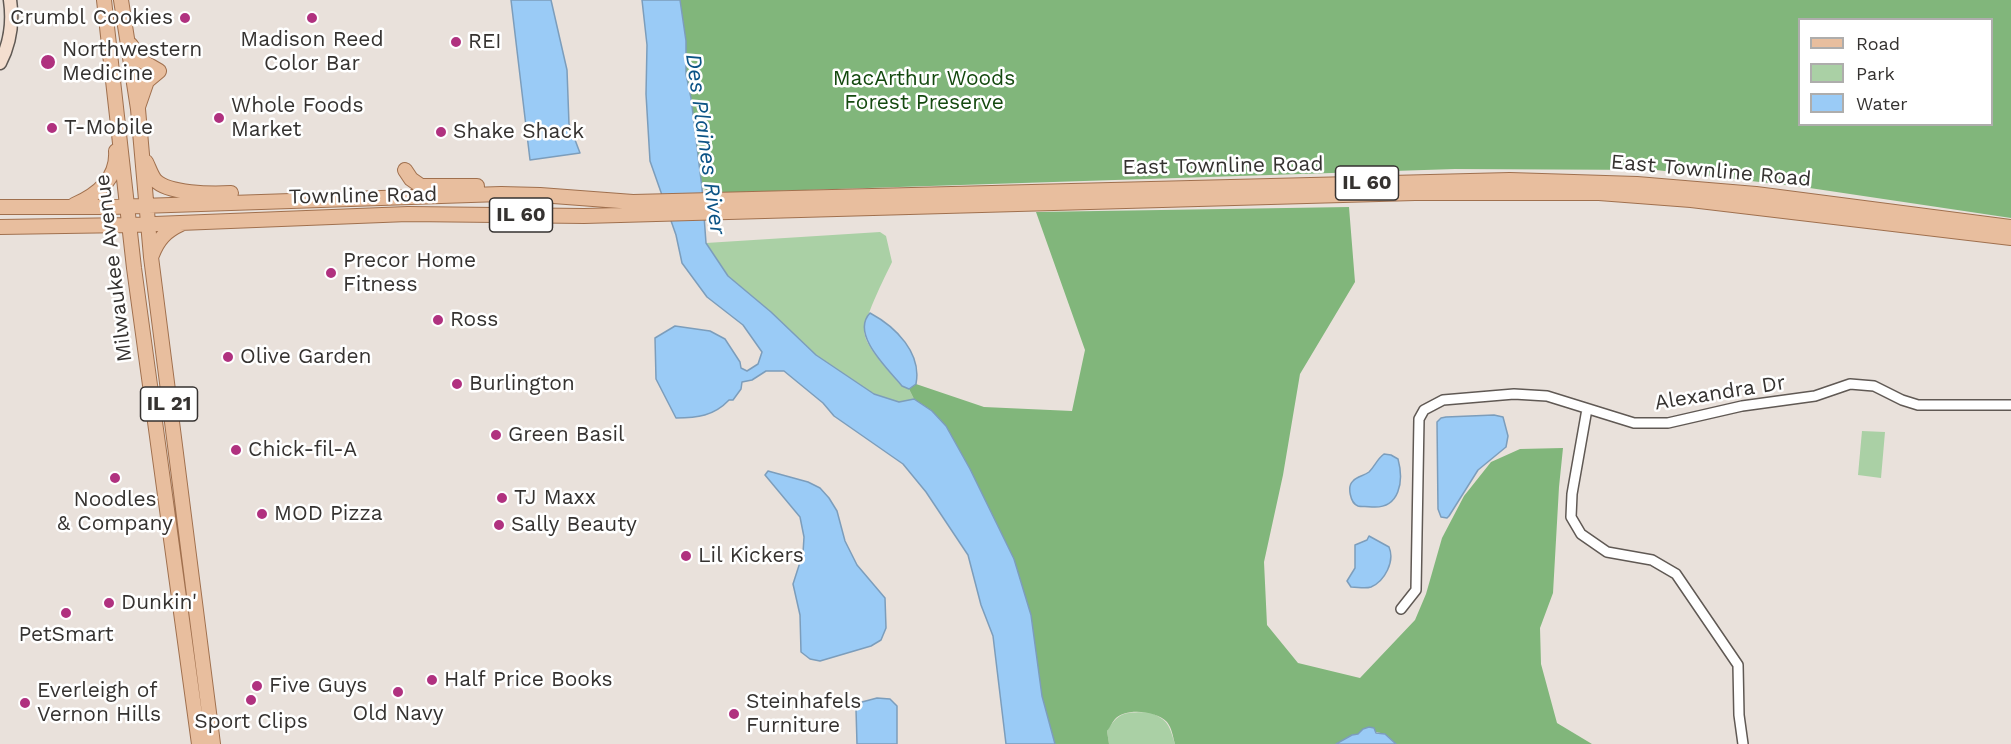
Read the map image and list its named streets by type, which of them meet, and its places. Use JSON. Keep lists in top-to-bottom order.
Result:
{
  "streets": {
    "main road": [
      "East Townline Road",
      "IL 60",
      "Townline Road",
      "Milwaukee Avenue",
      "IL 21"
    ],
    "street": ["Alexandra Dr"]
  },
  "crossings": [
    ["East Townline Road", "Townline Road"],
    ["Townline Road", "Milwaukee Avenue"]
  ],
  "water": ["Des Plaines River"],
  "parks": ["MacArthur Woods Forest Preserve"],
  "places": [
    "Crumbl Cookies",
    "Madison Reed Color Bar",
    "REI",
    "Northwestern Medicine",
    "Whole Foods Market",
    "T-Mobile",
    "Shake Shack",
    "Precor Home Fitness",
    "Ross",
    "Olive Garden",
    "Burlington",
    "Green Basil",
    "Chick-fil-A",
    "Noodles & Company",
    "TJ Maxx",
    "MOD Pizza",
    "Sally Beauty",
    "Lil Kickers",
    "Dunkin'",
    "PetSmart",
    "Half Price Books",
    "Five Guys",
    "Old Navy",
    "Sport Clips",
    "Everleigh of Vernon Hills",
    "Steinhafels Furniture"
  ],
  "legend": ["Road", "Park", "Water"]
}
